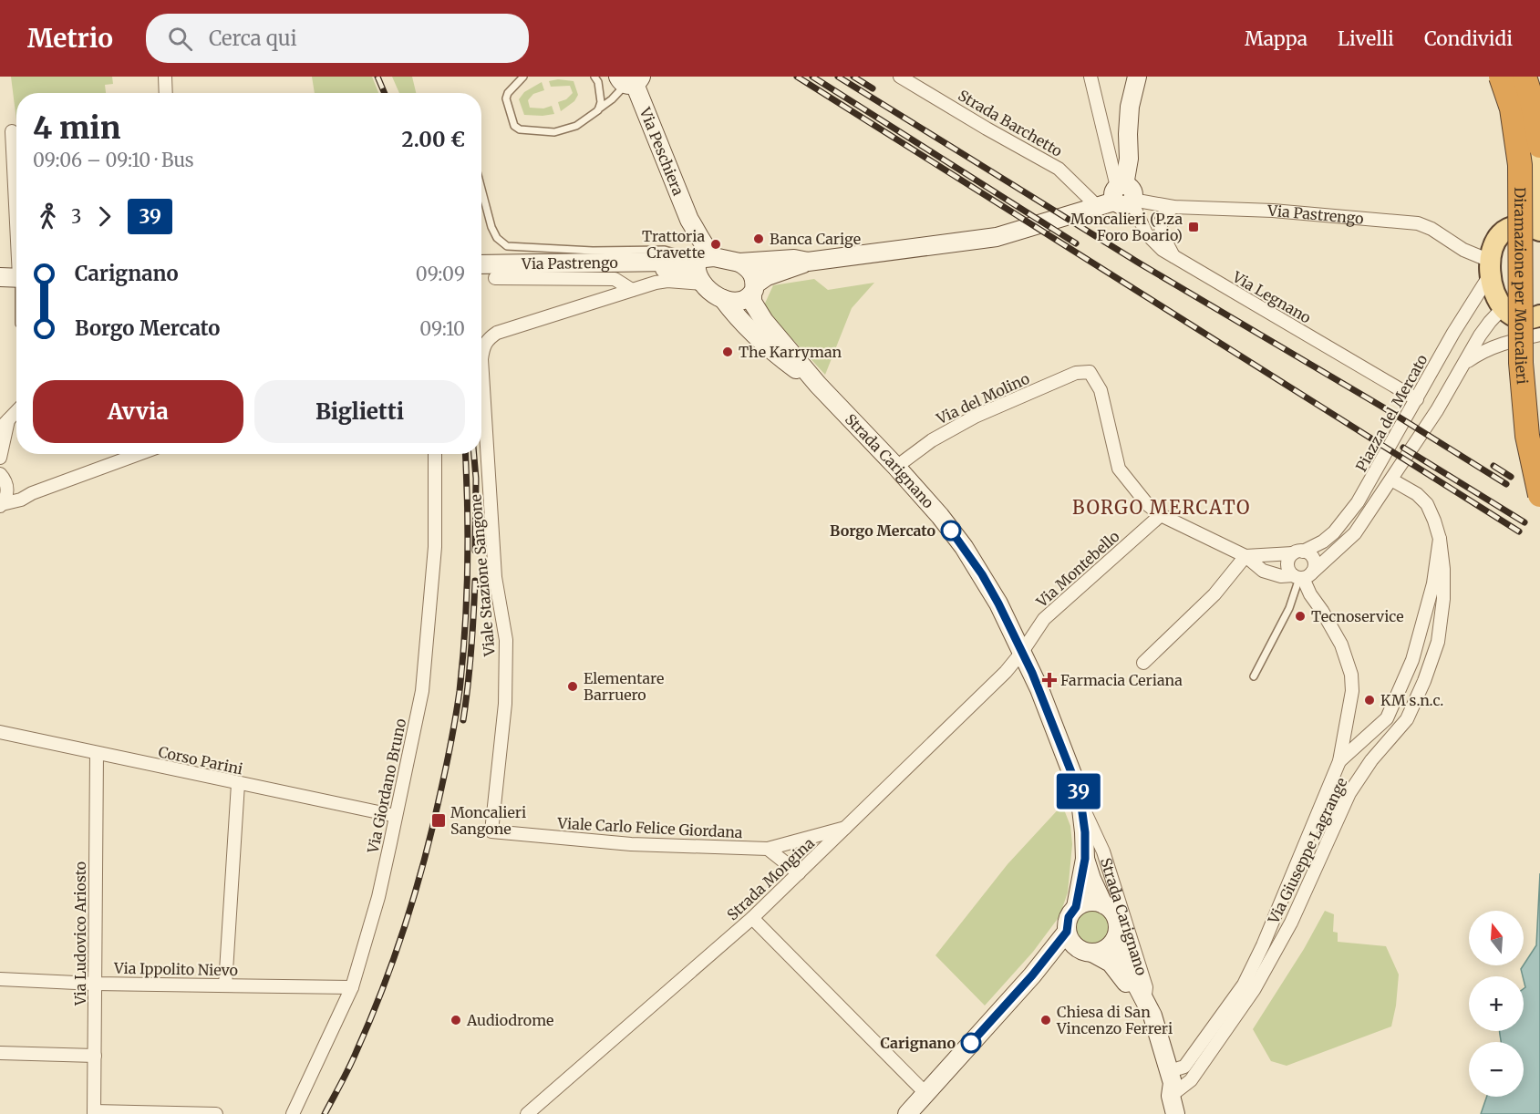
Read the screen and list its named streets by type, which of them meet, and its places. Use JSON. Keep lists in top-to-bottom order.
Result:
{
  "streets": {
    "highway": ["Diramazione per Moncalieri"],
    "main road": ["Via Peschiera", "Via Pastrengo", "Strada Carignano"],
    "street": [
      "Strada Barchetto",
      "Via Legnano",
      "Via del Molino",
      "Piazza del Mercato",
      "Via Montebello",
      "Viale Stazione Sangone",
      "Corso Parini",
      "Via Giordano Bruno",
      "Viale Carlo Felice Giordana",
      "Via Giuseppe Lagrange",
      "Strada Mongina",
      "Via Ludovico Ariosto",
      "Via Ippolito Nievo"
    ]
  },
  "crossings": [
    ["Strada Barchetto", "Via Pastrengo"],
    ["Via Peschiera", "Via Pastrengo"],
    ["Via Peschiera", "Viale Stazione Sangone"],
    ["Via Pastrengo", "Via Legnano"],
    ["Via Pastrengo", "Piazza del Mercato"],
    ["Via Pastrengo", "Strada Carignano"],
    ["Via Pastrengo", "Viale Stazione Sangone"],
    ["Via Legnano", "Piazza del Mercato"],
    ["Via del Molino", "Piazza del Mercato"],
    ["Via del Molino", "Strada Carignano"],
    ["Piazza del Mercato", "Via Montebello"],
    ["Piazza del Mercato", "Via Giuseppe Lagrange"],
    ["Strada Carignano", "Via Montebello"],
    ["Strada Carignano", "Via Giuseppe Lagrange"],
    ["Strada Carignano", "Strada Mongina"],
    ["Via Montebello", "Strada Mongina"],
    ["Viale Stazione Sangone", "Viale Carlo Felice Giordana"],
    ["Corso Parini", "Via Giordano Bruno"],
    ["Corso Parini", "Via Ludovico Ariosto"],
    ["Via Giordano Bruno", "Via Ippolito Nievo"],
    ["Viale Carlo Felice Giordana", "Strada Mongina"],
    ["Via Ludovico Ariosto", "Via Ippolito Nievo"]
  ],
  "districts": ["BORGO MERCATO"],
  "places": {
    "transit": ["Moncalieri (P.za Foro Boario)", "Moncalieri Sangone"],
    "other": [
      "Banca Carige",
      "Trattoria Cravette",
      "The Karryman",
      "Borgo Mercato",
      "Tecnoservice",
      "Elementare Barruero",
      "KM s.n.c.",
      "Audiodrome",
      "Chiesa di San Vincenzo Ferreri",
      "Carignano"
    ],
    "health": ["Farmacia Ceriana"]
  },
  "lines": ["bus line 39"],
  "north": "top",
  "page": {
    "header": "Metrio",
    "search": "Cerca qui",
    "nav": ["Mappa", "Livelli", "Condividi"],
    "on_map": "39",
    "heading": ["4 min", "09:06 – 09:10 · Bus", "2.00 €"],
    "legs": ["3", "39"],
    "list": [
      {
        "name": "Carignano",
        "value": "09:09"
      },
      {
        "name": "Borgo Mercato",
        "value": "09:10"
      }
    ],
    "buttons": ["Avvia", "Biglietti"],
    "map_buttons": ["+", "−"]
  }
}
